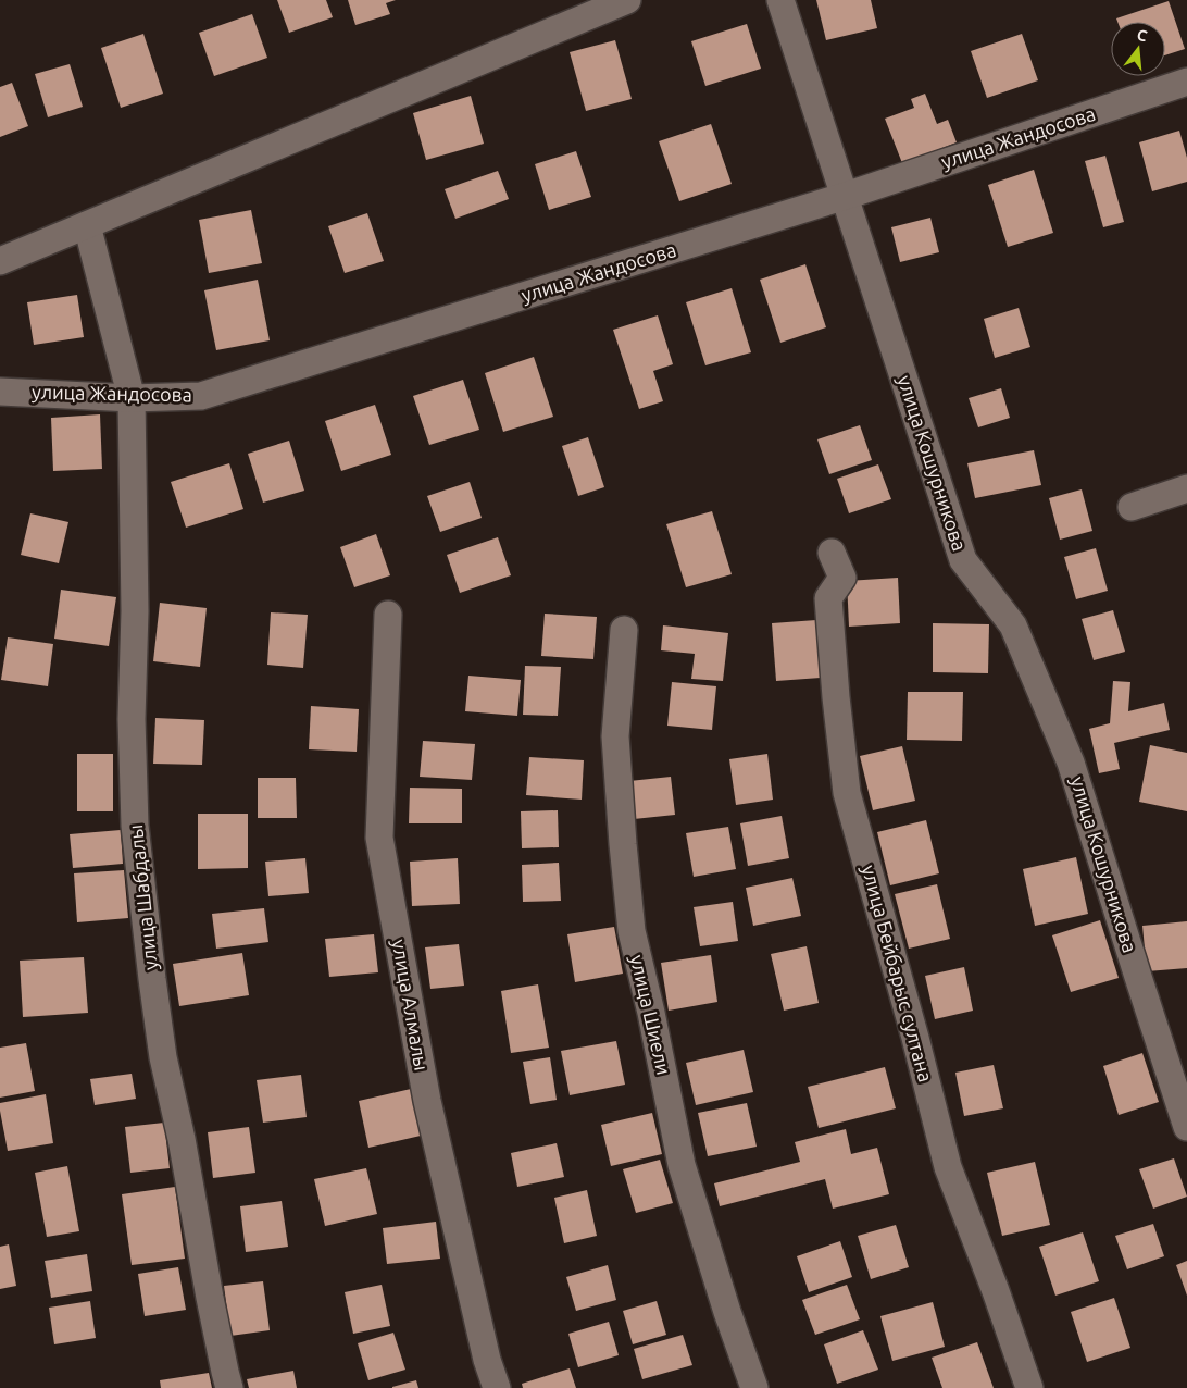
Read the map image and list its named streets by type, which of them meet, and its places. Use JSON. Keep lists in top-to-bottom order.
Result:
{
  "streets": {
    "street": [
      "улица Жандосова",
      "улица Кошурникова",
      "улица Шабдалы",
      "улица Бейбарыс султана",
      "улица Алмалы",
      "улица Шиели"
    ]
  },
  "crossings": [
    ["улица Жандосова", "улица Кошурникова"],
    ["улица Жандосова", "улица Шабдалы"]
  ],
  "north": "top"
}
